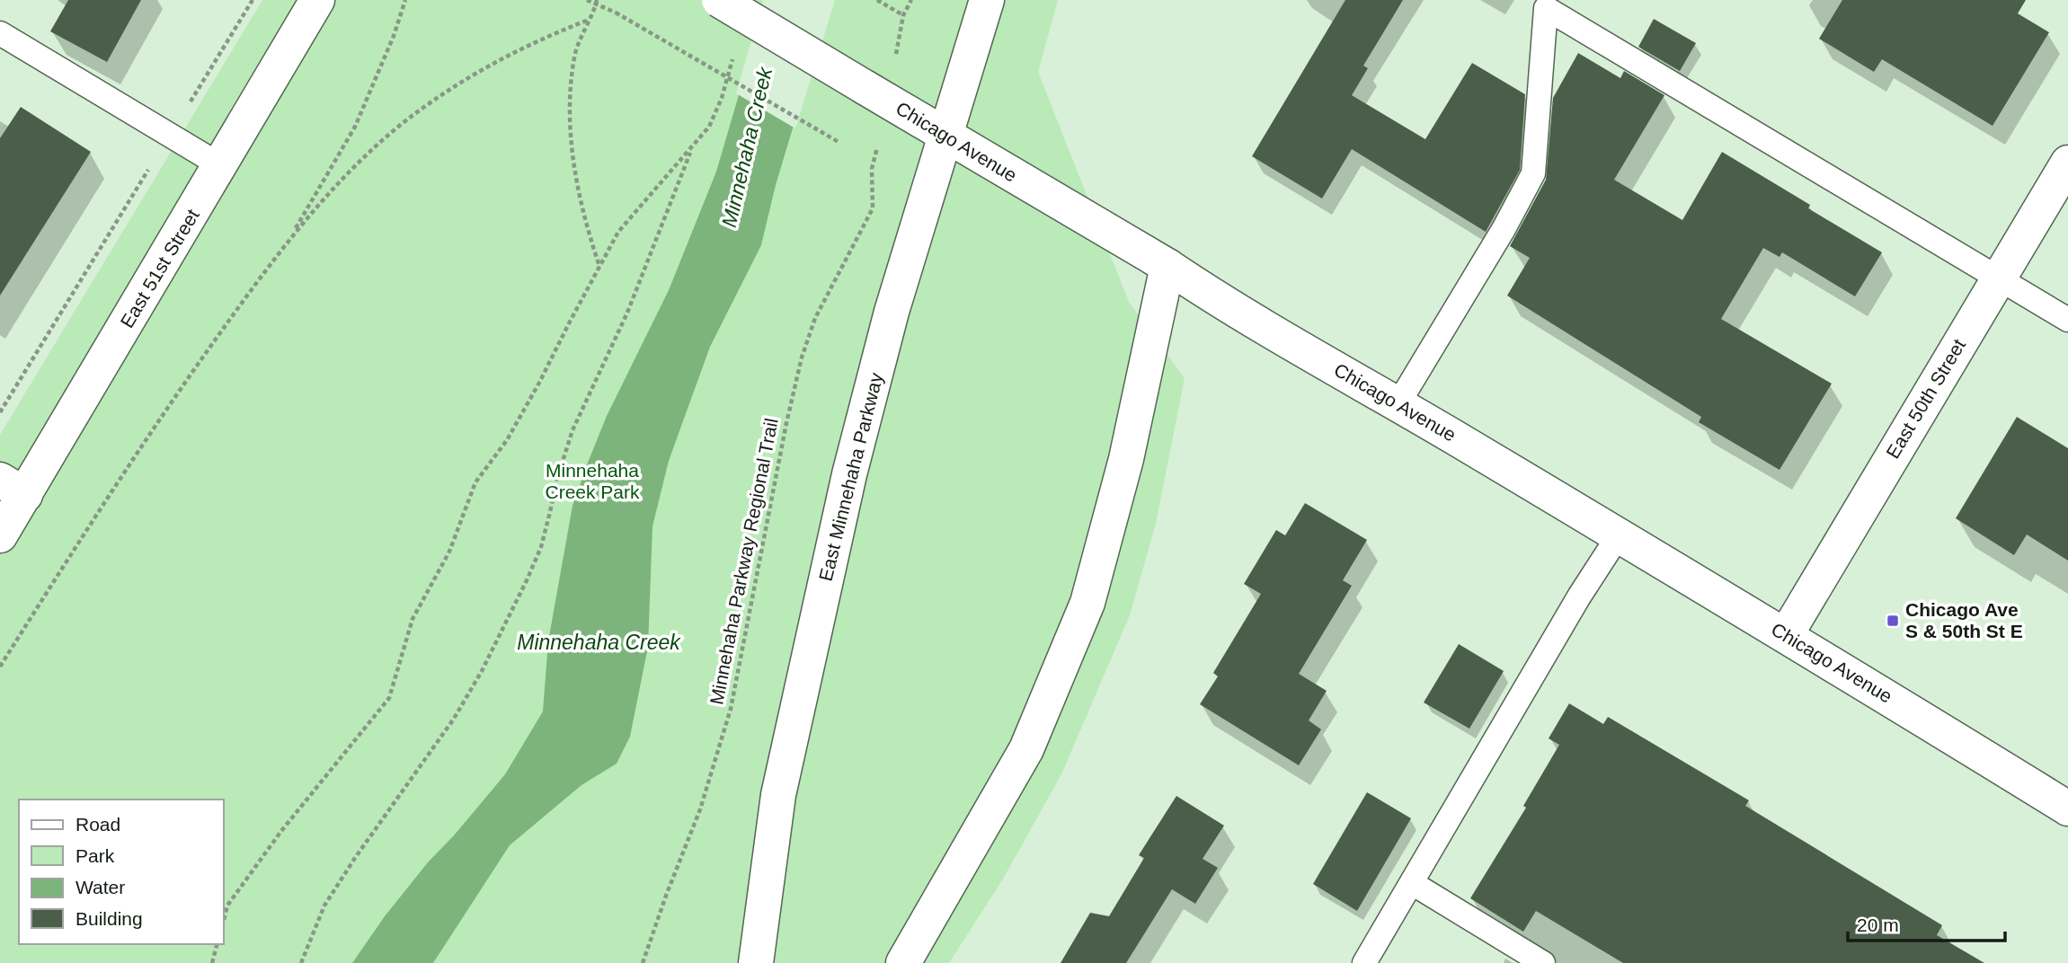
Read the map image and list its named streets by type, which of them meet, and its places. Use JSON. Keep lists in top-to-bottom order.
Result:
{
  "streets": {
    "street": [
      "Chicago Avenue",
      "East 51st Street",
      "East 50th Street",
      "East Minnehaha Parkway"
    ],
    "path": ["Minnehaha Parkway Regional Trail"]
  },
  "crossings": [
    ["Chicago Avenue", "East 50th Street"],
    ["Chicago Avenue", "East Minnehaha Parkway"]
  ],
  "water": ["Minnehaha Creek"],
  "parks": ["Minnehaha Creek Park"],
  "places": {
    "transit": ["Chicago Ave S & 50th St E"]
  },
  "legend": [
    "Road",
    "Park",
    "Water",
    "Building"
  ],
  "scale_bar": "20 m"
}
